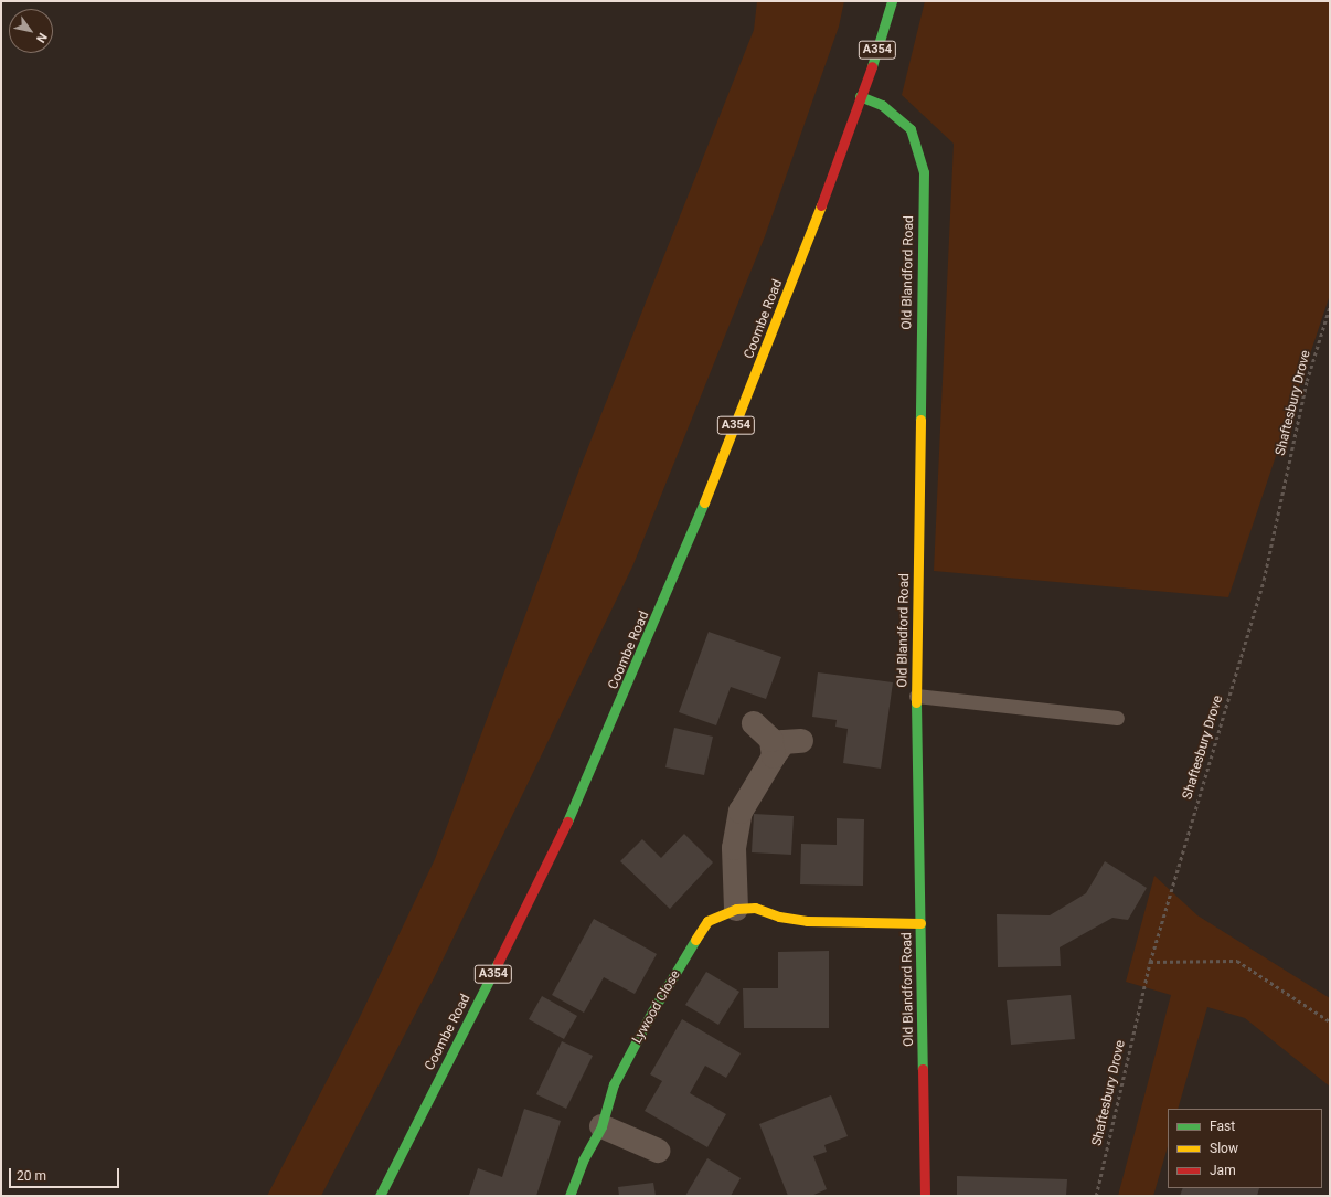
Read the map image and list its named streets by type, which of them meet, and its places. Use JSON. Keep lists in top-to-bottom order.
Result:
{
  "streets": {
    "main road": [
      "A354",
      "Old Blandford Road",
      "Coombe Road",
      "Lywood Close"
    ],
    "path": ["Shaftesbury Drove"]
  },
  "crossings": [
    ["A354", "Old Blandford Road"],
    ["A354", "Coombe Road"],
    ["Old Blandford Road", "Coombe Road"],
    ["Old Blandford Road", "Lywood Close"]
  ],
  "legend": ["Fast", "Slow", "Jam"],
  "scale_bar": "20 m",
  "north": "bottom right"
}
